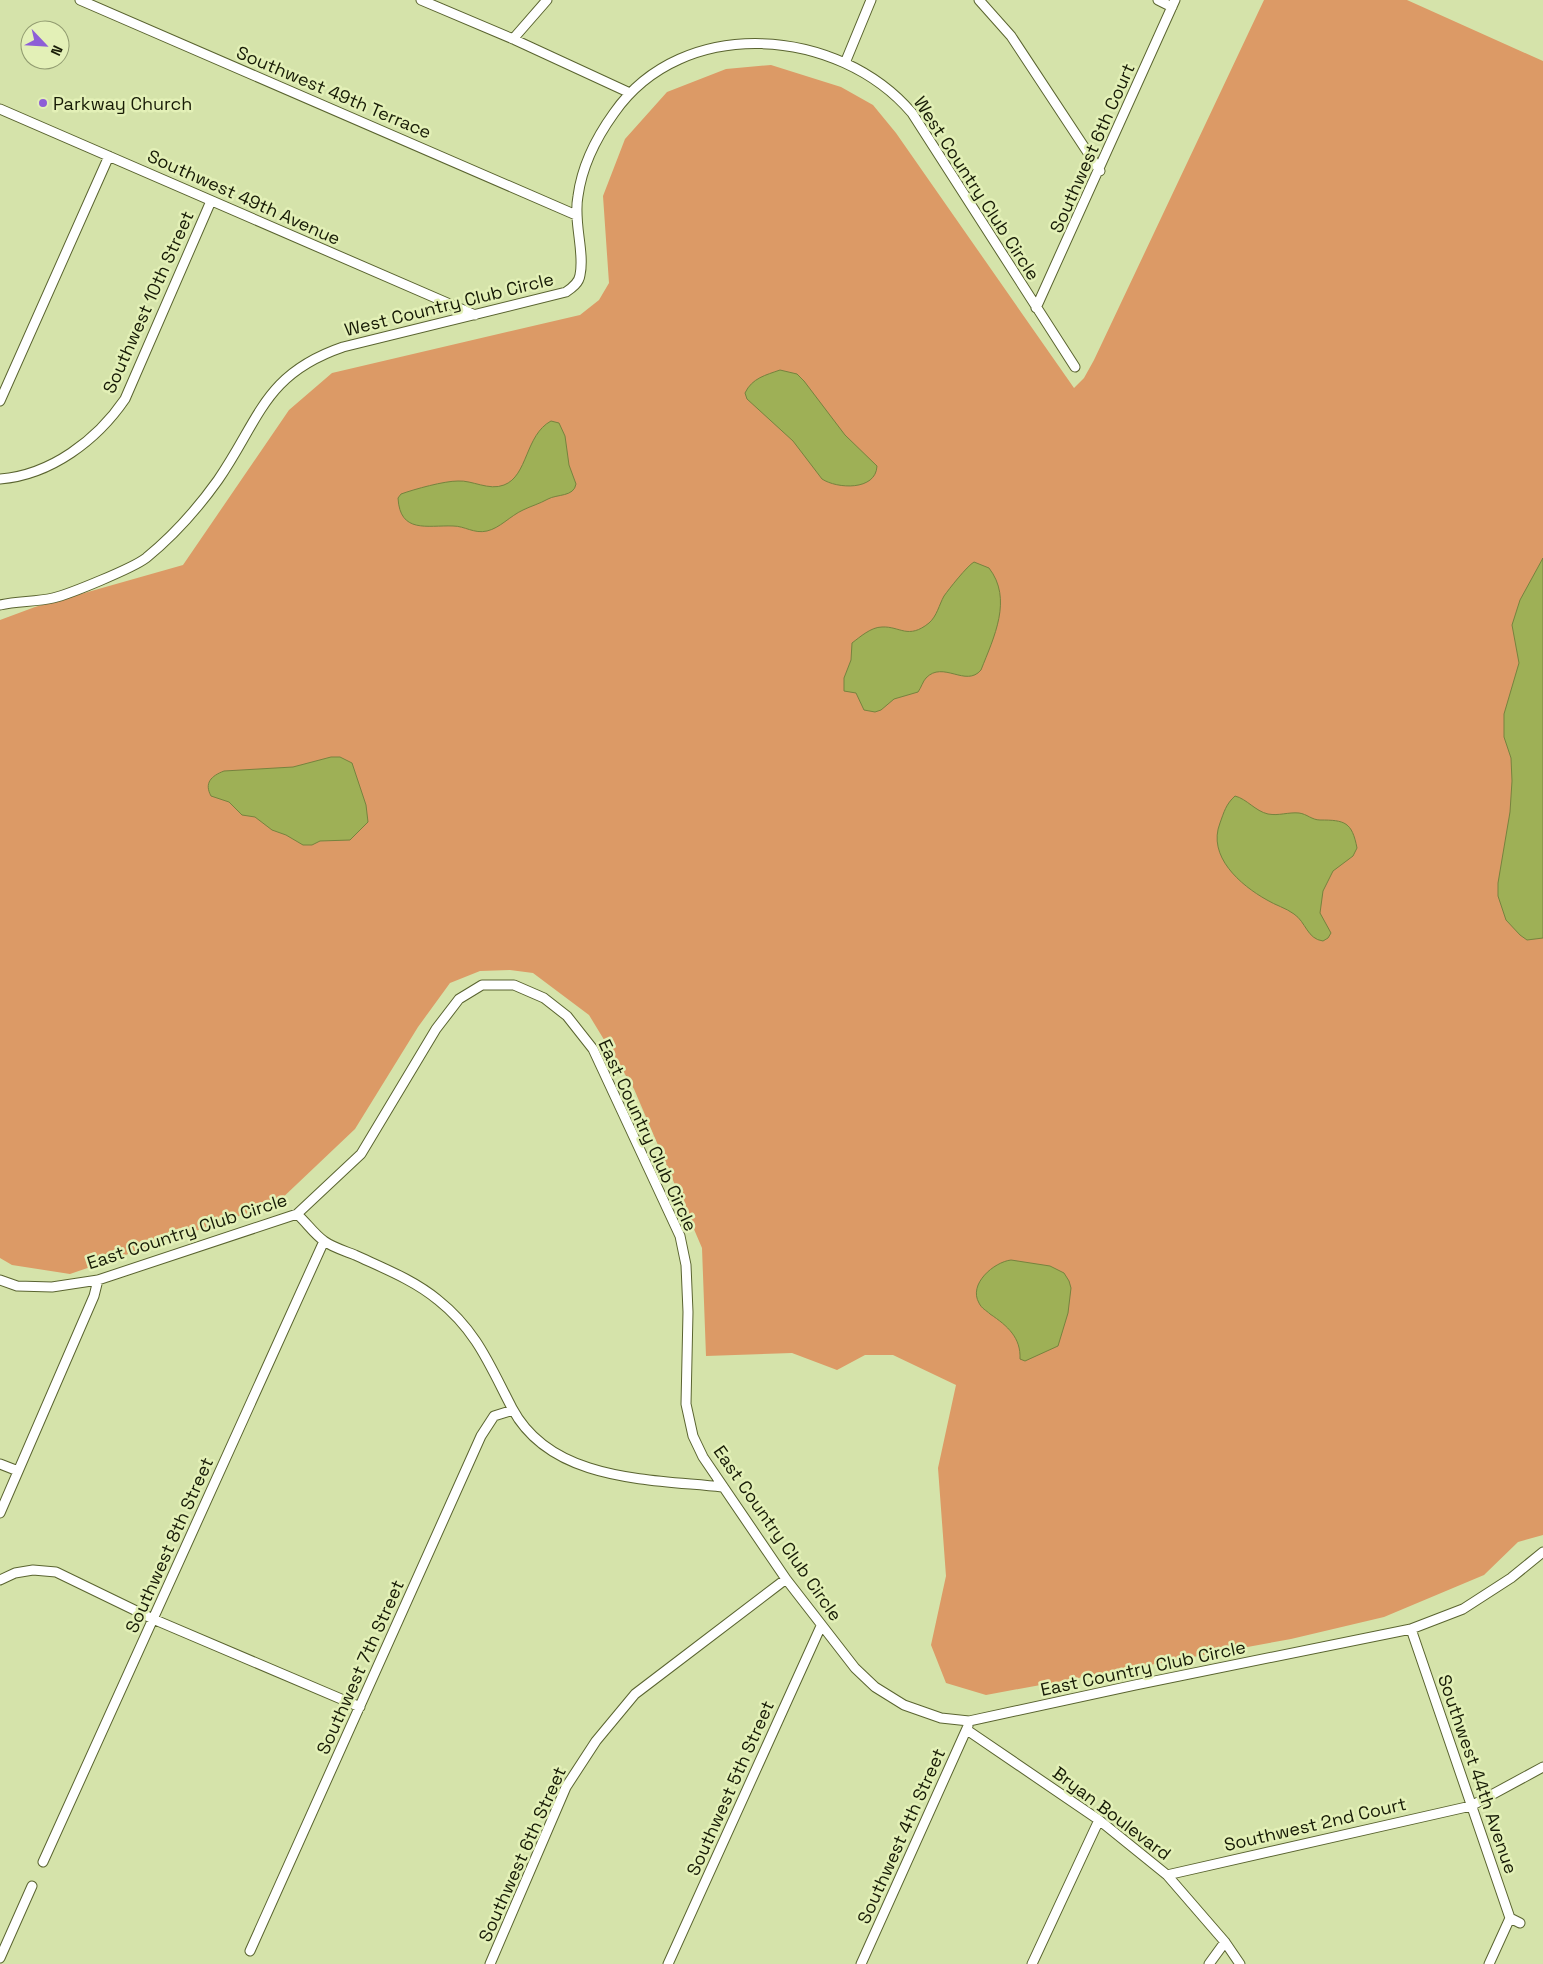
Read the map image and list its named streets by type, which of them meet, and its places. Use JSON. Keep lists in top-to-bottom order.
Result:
{
  "streets": {
    "street": [
      "Southwest 49th Terrace",
      "Southwest 6th Court",
      "West Country Club Circle",
      "Southwest 49th Avenue",
      "Southwest 10th Street",
      "East Country Club Circle",
      "Southwest 8th Street",
      "Southwest 7th Street",
      "Southwest 44th Avenue",
      "Southwest 5th Street",
      "Bryan Boulevard",
      "Southwest 2nd Court",
      "Southwest 4th Street",
      "Southwest 6th Street"
    ]
  },
  "crossings": [
    ["Southwest 49th Terrace", "West Country Club Circle"],
    ["Southwest 6th Court", "West Country Club Circle"],
    ["West Country Club Circle", "Southwest 49th Avenue"],
    ["Southwest 49th Avenue", "Southwest 10th Street"],
    ["East Country Club Circle", "Southwest 44th Avenue"],
    ["East Country Club Circle", "Southwest 5th Street"],
    ["East Country Club Circle", "Bryan Boulevard"],
    ["East Country Club Circle", "Southwest 4th Street"],
    ["East Country Club Circle", "Southwest 6th Street"],
    ["Southwest 44th Avenue", "Southwest 2nd Court"],
    ["Bryan Boulevard", "Southwest 2nd Court"],
    ["Bryan Boulevard", "Southwest 4th Street"]
  ],
  "places": ["Parkway Church"],
  "north": "bottom right"
}
